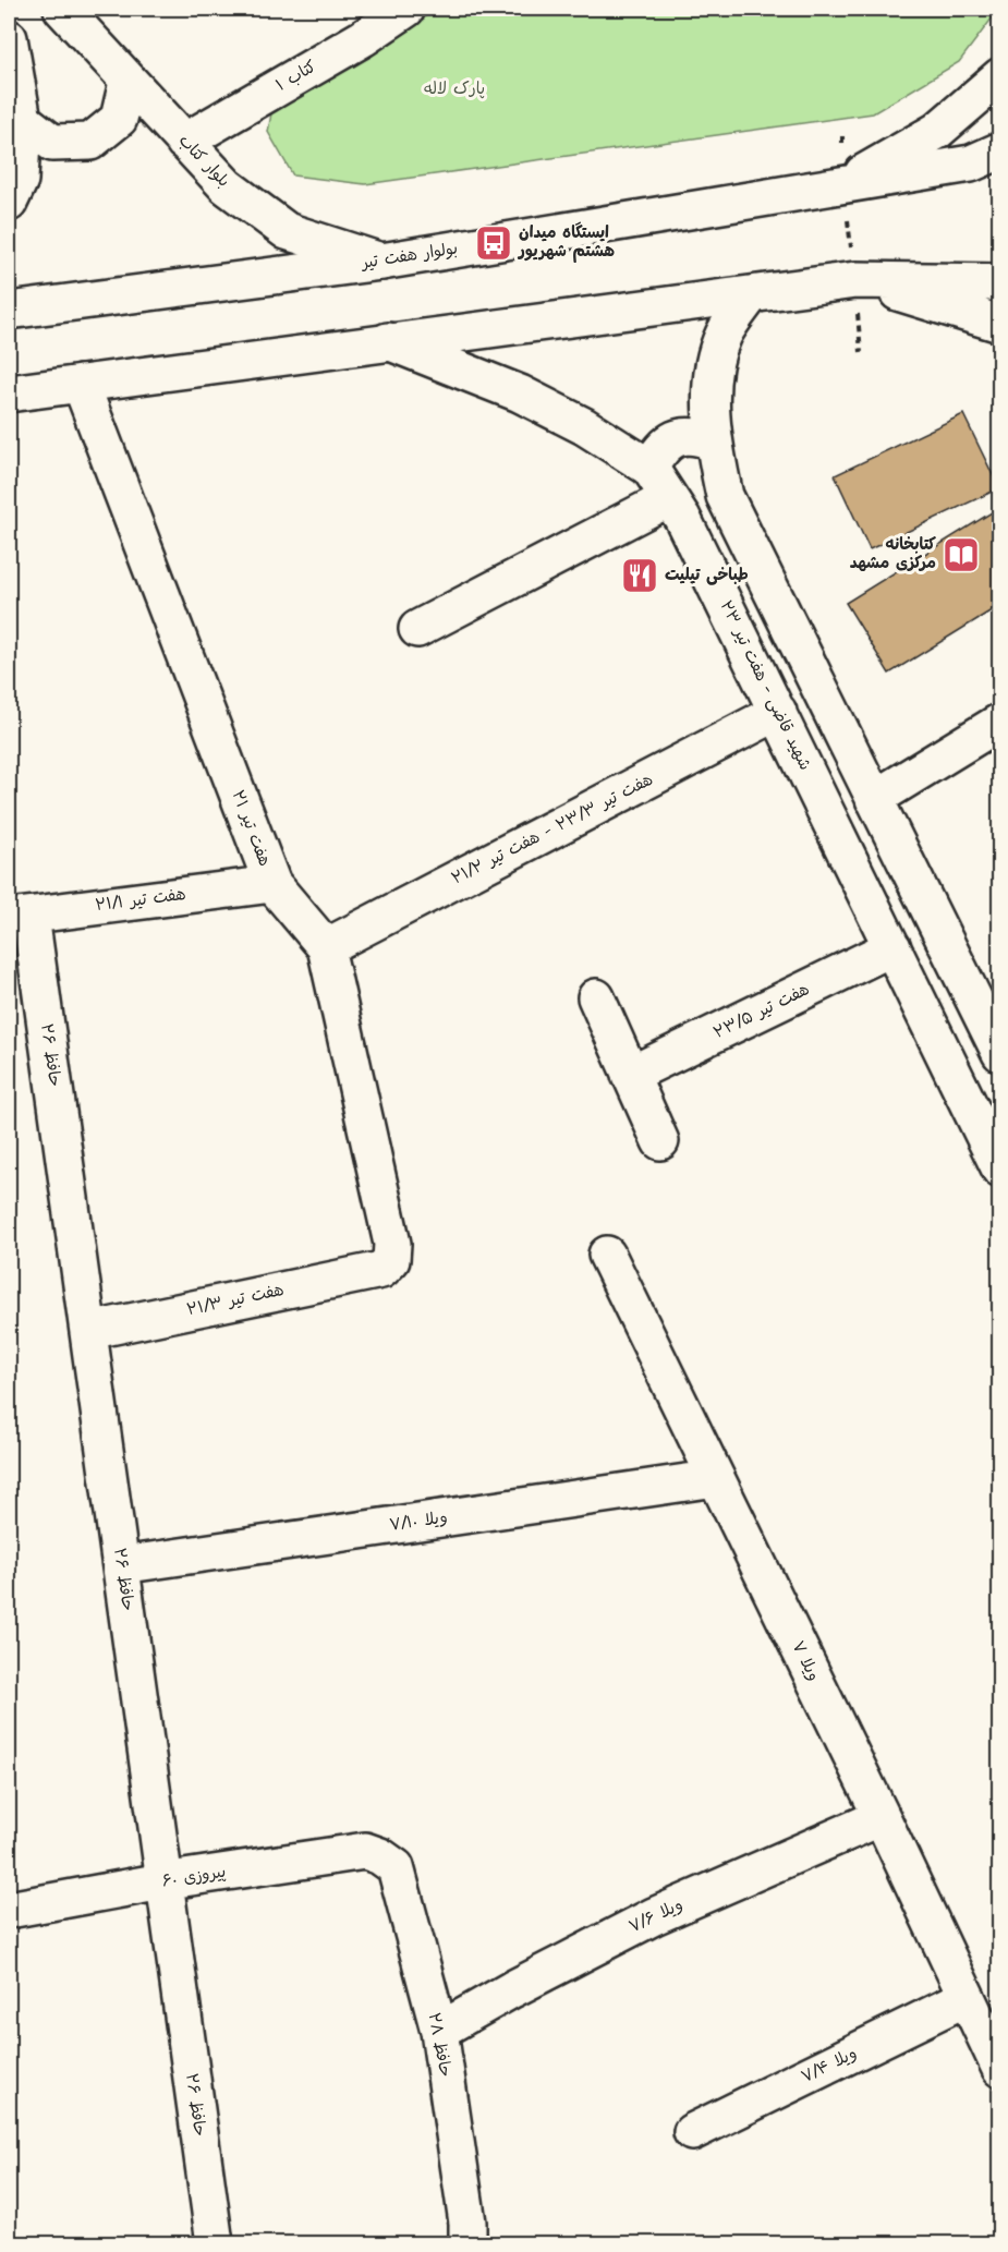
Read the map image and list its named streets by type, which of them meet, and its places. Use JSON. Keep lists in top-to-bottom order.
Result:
{
  "streets": {
    "street": [
      "کتاب ۱",
      "بلوار کتاب",
      "بولوار هفت تیر",
      "شهید قاضی - هفت تیر ۲۳",
      "هفت تیر ۲۱",
      "هفت تیر ۲۳/۳ - هفت تیر ۲۱/۲",
      "هفت تیر ۲۱/۱",
      "هفت تیر ۲۳/۵",
      "حافظ ۲۶",
      "هفت تیر ۲۱/۳",
      "ویلا ۷/۱۰",
      "ویلا ۷",
      "پیروزی ۶۰",
      "ویلا ۷/۶",
      "حافظ ۲۸",
      "ویلا ۷/۴"
    ]
  },
  "crossings": [
    ["کتاب ۱", "بلوار کتاب"],
    ["بلوار کتاب", "بولوار هفت تیر"],
    ["شهید قاضی - هفت تیر ۲۳", "هفت تیر ۲۳/۳ - هفت تیر ۲۱/۲"],
    ["شهید قاضی - هفت تیر ۲۳", "هفت تیر ۲۳/۵"],
    ["هفت تیر ۲۱", "هفت تیر ۲۳/۳ - هفت تیر ۲۱/۲"],
    ["هفت تیر ۲۱", "هفت تیر ۲۱/۱"],
    ["هفت تیر ۲۱", "هفت تیر ۲۱/۳"],
    ["هفت تیر ۲۱/۱", "حافظ ۲۶"],
    ["حافظ ۲۶", "هفت تیر ۲۱/۳"],
    ["حافظ ۲۶", "ویلا ۷/۱۰"],
    ["حافظ ۲۶", "پیروزی ۶۰"],
    ["ویلا ۷/۱۰", "ویلا ۷"],
    ["ویلا ۷", "ویلا ۷/۶"],
    ["ویلا ۷", "ویلا ۷/۴"],
    ["پیروزی ۶۰", "حافظ ۲۸"],
    ["ویلا ۷/۶", "حافظ ۲۸"]
  ],
  "parks": ["پارک لاله"],
  "places": {
    "bus stop": ["ایستگاه میدان هشتم شهریور"],
    "library": ["کتابخانه مرکزی مشهد"],
    "restaurant": ["طباخی تیلیت"]
  }
}
